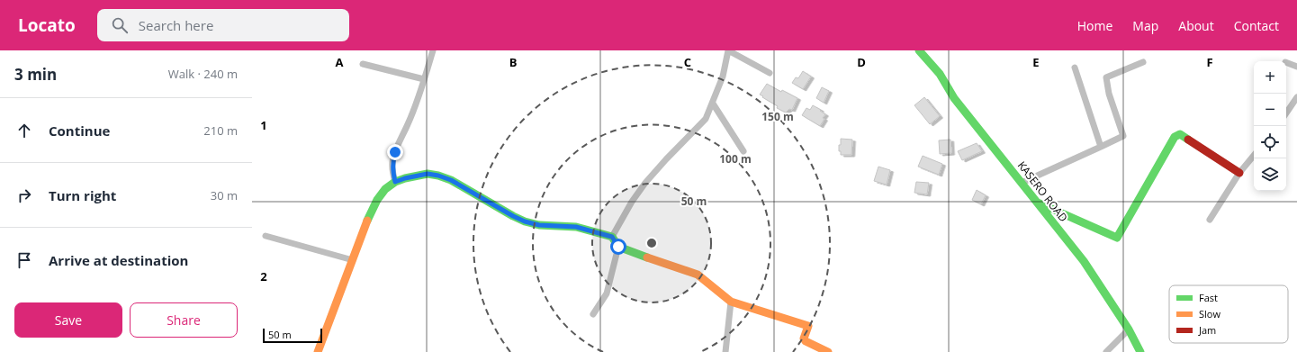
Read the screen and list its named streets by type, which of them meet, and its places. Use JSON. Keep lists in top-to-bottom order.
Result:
{
  "streets": {
    "street": ["KASERO ROAD"]
  },
  "legend": ["Fast", "Slow", "Jam"],
  "scale_bar": "50 m",
  "page": {
    "header": "Locato",
    "search": "Search here",
    "nav": [
      "Home",
      "Map",
      "About",
      "Contact"
    ],
    "heading": ["3 min", "Walk · 240 m"],
    "map_buttons": ["+", "−"],
    "list": [
      ["Continue", "210 m"],
      ["Turn right", "30 m"],
      "Arrive at destination"
    ],
    "buttons": ["Save", "Share"],
    "scale": "50 m"
  },
  "grid": {
    "columns": [
      "A",
      "B",
      "C",
      "D",
      "E",
      "F"
    ],
    "rows": ["1", "2"]
  },
  "rings": ["150 m", "100 m", "50 m"]
}
